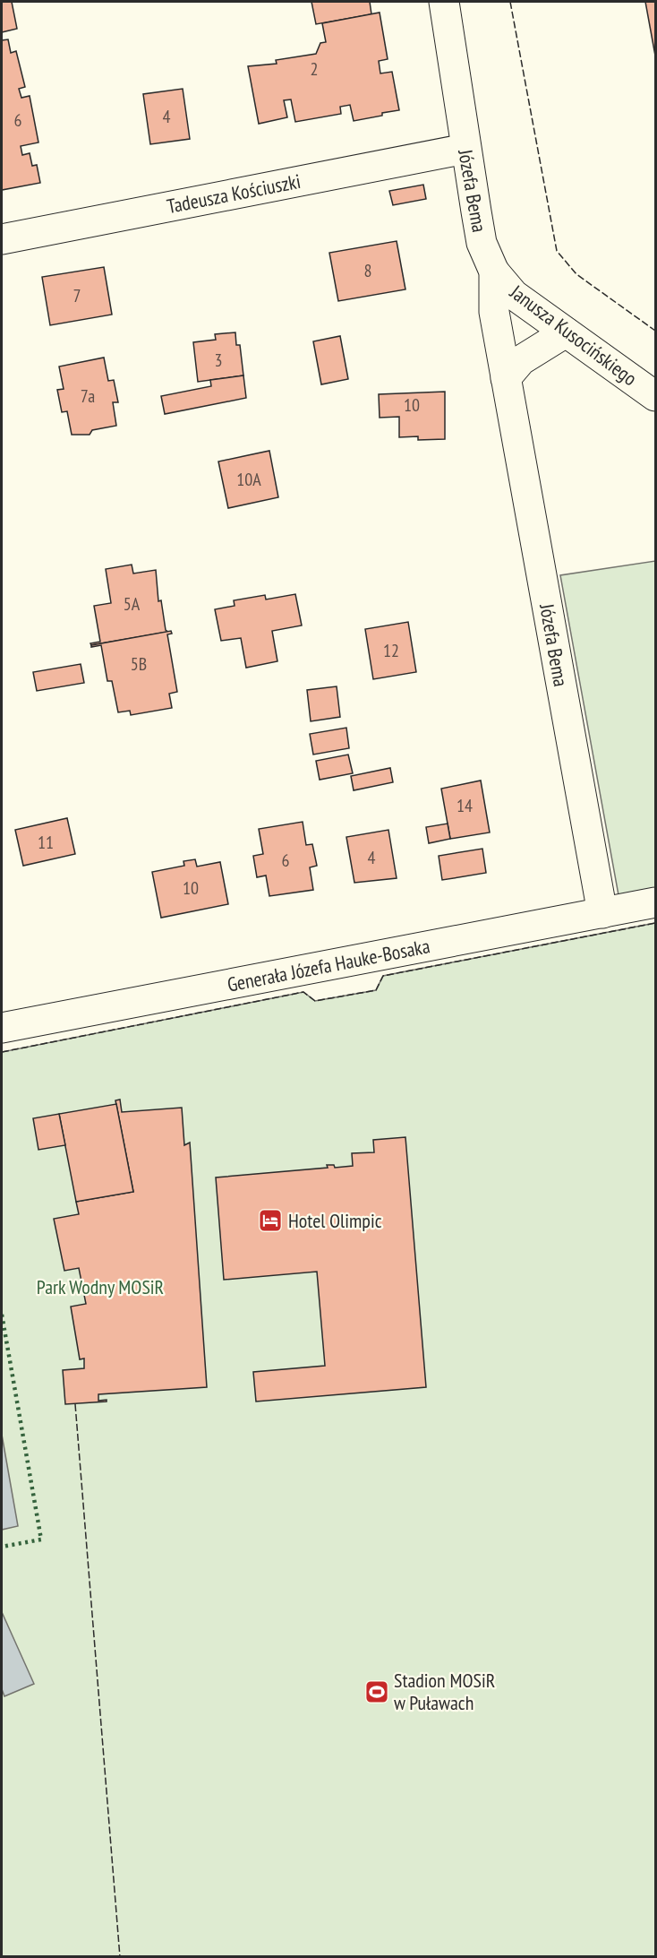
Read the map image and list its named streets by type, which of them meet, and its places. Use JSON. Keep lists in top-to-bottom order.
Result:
{
  "streets": {
    "street": [
      "Józefa Bema",
      "Tadeusza Kościuszki",
      "Janusza Kusocińskiego",
      "Generała Józefa Hauke-Bosaka"
    ]
  },
  "crossings": [
    ["Józefa Bema", "Tadeusza Kościuszki"],
    ["Józefa Bema", "Janusza Kusocińskiego"],
    ["Józefa Bema", "Generała Józefa Hauke-Bosaka"]
  ],
  "parks": ["Park Wodny MOSiR"],
  "places": {
    "hotel": ["Hotel Olimpic"],
    "sports": ["Stadion MOSiR w Puławach"]
  },
  "house_numbers": [
    "2",
    "4",
    "6",
    "8",
    "7",
    "3",
    "7a",
    "10",
    "10A",
    "5A",
    "12",
    "5B",
    "14",
    "11",
    "4",
    "6",
    "10"
  ]
}
